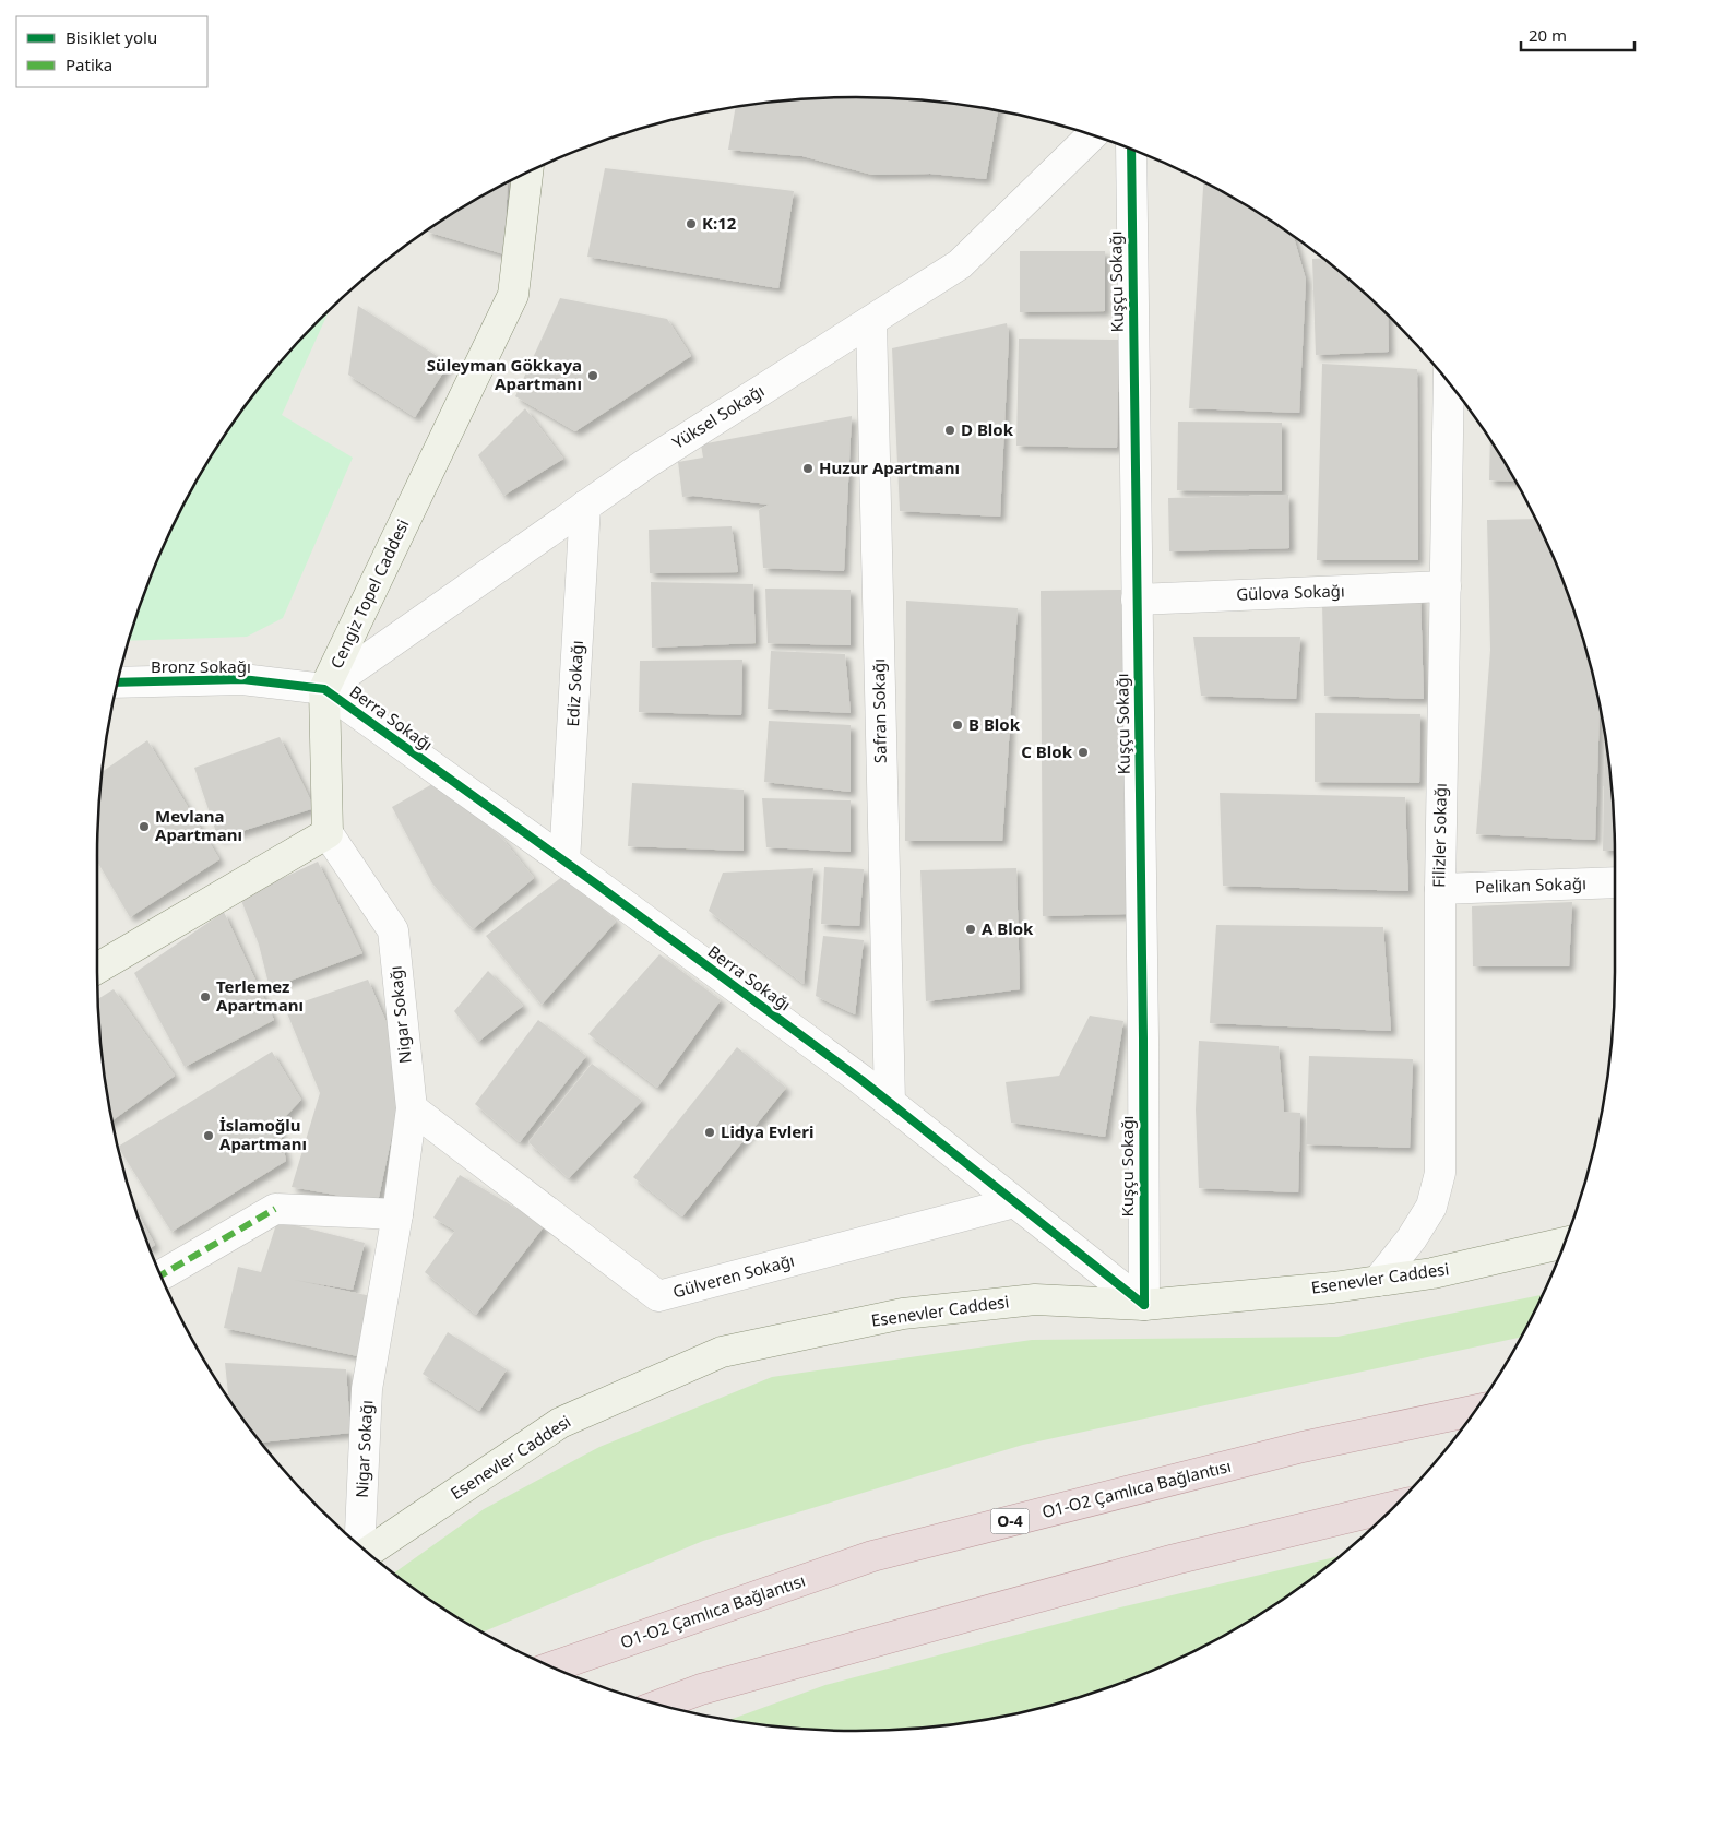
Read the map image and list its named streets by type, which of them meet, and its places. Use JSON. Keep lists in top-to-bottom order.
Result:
{
  "streets": {
    "highway": ["O1-O2 Çamlıca Bağlantısı", "O-4"],
    "main road": ["Cengiz Topel Caddesi", "Esenevler Caddesi"],
    "street": [
      "Kuşçu Sokağı",
      "Yüksel Sokağı",
      "Gülova Sokağı",
      "Bronz Sokağı",
      "Ediz Sokağı",
      "Safran Sokağı",
      "Berra Sokağı",
      "Filizler Sokağı",
      "Pelikan Sokağı",
      "Nigar Sokağı",
      "Gülveren Sokağı"
    ]
  },
  "crossings": [
    ["Kuşçu Sokağı", "Gülova Sokağı"],
    ["Kuşçu Sokağı", "Berra Sokağı"],
    ["Kuşçu Sokağı", "Esenevler Caddesi"],
    ["Yüksel Sokağı", "Cengiz Topel Caddesi"],
    ["Yüksel Sokağı", "Bronz Sokağı"],
    ["Yüksel Sokağı", "Ediz Sokağı"],
    ["Yüksel Sokağı", "Safran Sokağı"],
    ["Yüksel Sokağı", "Berra Sokağı"],
    ["Gülova Sokağı", "Filizler Sokağı"],
    ["Cengiz Topel Caddesi", "Bronz Sokağı"],
    ["Cengiz Topel Caddesi", "Berra Sokağı"],
    ["Cengiz Topel Caddesi", "Nigar Sokağı"],
    ["Bronz Sokağı", "Berra Sokağı"],
    ["Ediz Sokağı", "Berra Sokağı"],
    ["Safran Sokağı", "Berra Sokağı"],
    ["Berra Sokağı", "Gülveren Sokağı"],
    ["Berra Sokağı", "Esenevler Caddesi"],
    ["Filizler Sokağı", "Pelikan Sokağı"],
    ["Filizler Sokağı", "Esenevler Caddesi"],
    ["Nigar Sokağı", "Gülveren Sokağı"]
  ],
  "places": [
    "K:12",
    "Süleyman Gökkaya Apartmanı",
    "D Blok",
    "Huzur Apartmanı",
    "B Blok",
    "C Blok",
    "Mevlana Apartmanı",
    "A Blok",
    "Terlemez Apartmanı",
    "Lidya Evleri",
    "İslamoğlu Apartmanı"
  ],
  "legend": ["Bisiklet yolu", "Patika"],
  "scale_bar": "20 m"
}
